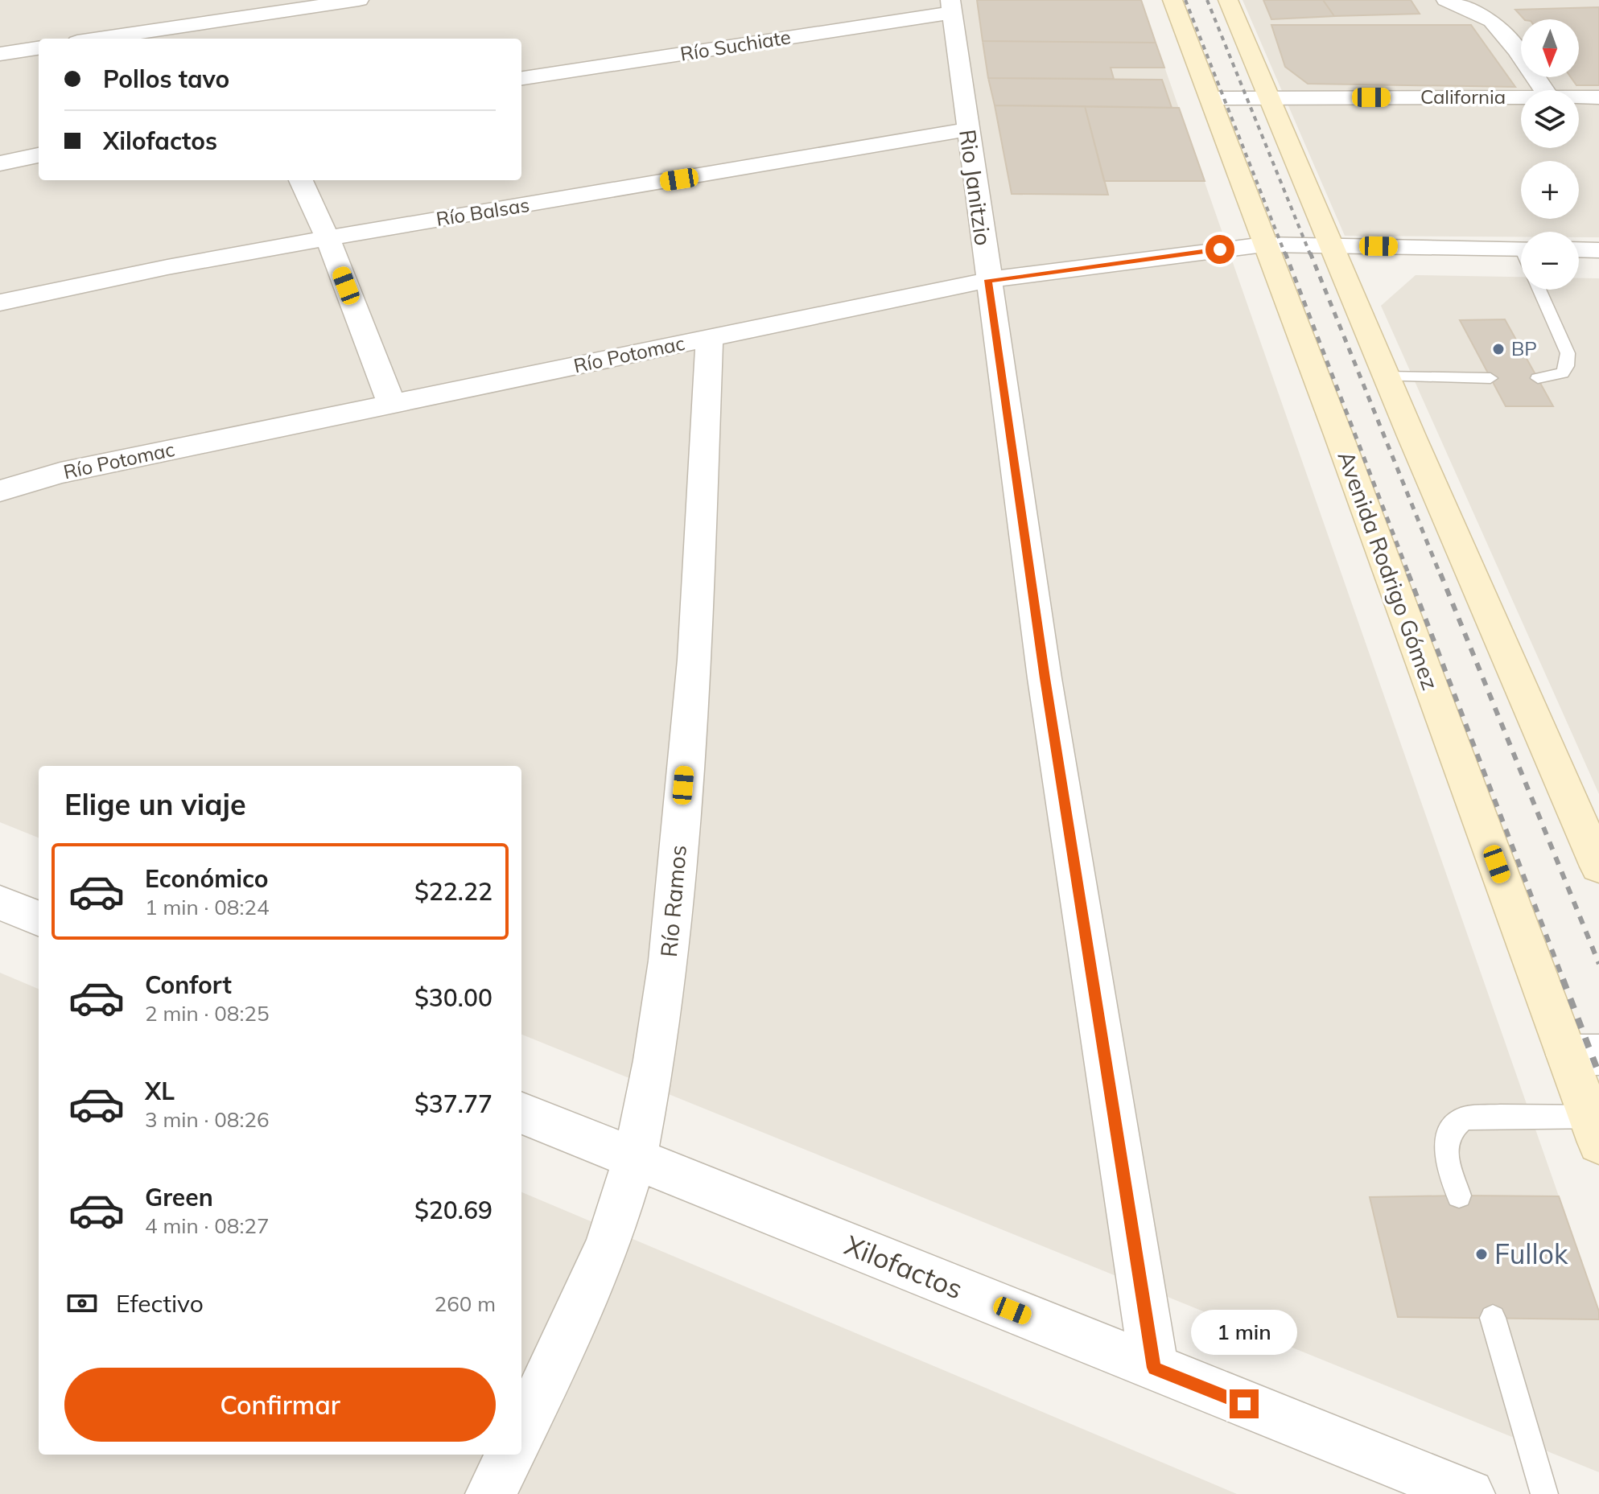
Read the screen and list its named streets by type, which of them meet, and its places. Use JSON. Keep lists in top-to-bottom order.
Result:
{
  "streets": {
    "main road": ["Avenida Rodrigo Gómez"],
    "street": [
      "Río Suchiate",
      "California",
      "Rio Janitzio",
      "Río Balsas",
      "Río Potomac",
      "Río Ramos",
      "Xilofactos"
    ]
  },
  "crossings": [
    ["Río Suchiate", "Rio Janitzio"],
    ["California", "Avenida Rodrigo Gómez"],
    ["Rio Janitzio", "Río Balsas"],
    ["Rio Janitzio", "Río Potomac"],
    ["Rio Janitzio", "Xilofactos"],
    ["Río Potomac", "Avenida Rodrigo Gómez"],
    ["Río Potomac", "Río Ramos"],
    ["Río Ramos", "Xilofactos"]
  ],
  "places": ["BP", "Fullok"],
  "north": "bottom",
  "page": {
    "map_buttons": ["+", "−"],
    "banner": ["Pollos tavo", "Xilofactos"],
    "heading": "Elige un viaje",
    "list": [
      {
        "name": "Económico",
        "note": "1 min · 08:24",
        "value": "$22.22"
      },
      {
        "name": "Confort",
        "note": "2 min · 08:25",
        "value": "$30.00"
      },
      {
        "name": "XL",
        "note": "3 min · 08:26",
        "value": "$37.77"
      },
      {
        "name": "Green",
        "note": "4 min · 08:27",
        "value": "$20.69"
      }
    ],
    "pay": ["Efectivo", "260 m"],
    "bubble": "1 min",
    "buttons": "Confirmar"
  }
}
